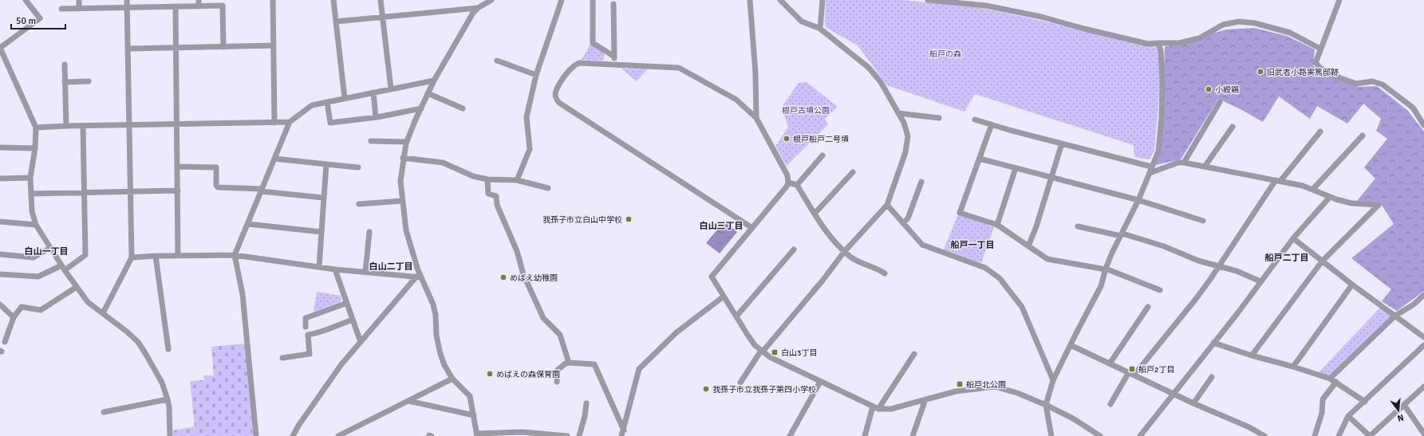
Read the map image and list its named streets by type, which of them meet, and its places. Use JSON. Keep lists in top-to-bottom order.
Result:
{
  "districts": [
    "白山三丁目",
    "船戸一丁目",
    "白山一丁目",
    "船戸二丁目",
    "白山二丁目"
  ],
  "parks": ["船戸の森", "根戸古墳公園"],
  "places": {
    "other": [
      "旧武者小路実篤邸跡",
      "小綬鶏",
      "根戸船戸二号墳",
      "我孫子市立白山中学校",
      "めばえ幼稚園",
      "めばえの森保育園",
      "我孫子市立我孫子第四小学校"
    ],
    "transit": ["白山3丁目", "船戸2丁目", "船戸北公園"]
  },
  "scale_bar": "50 m",
  "north": "bottom"
}
